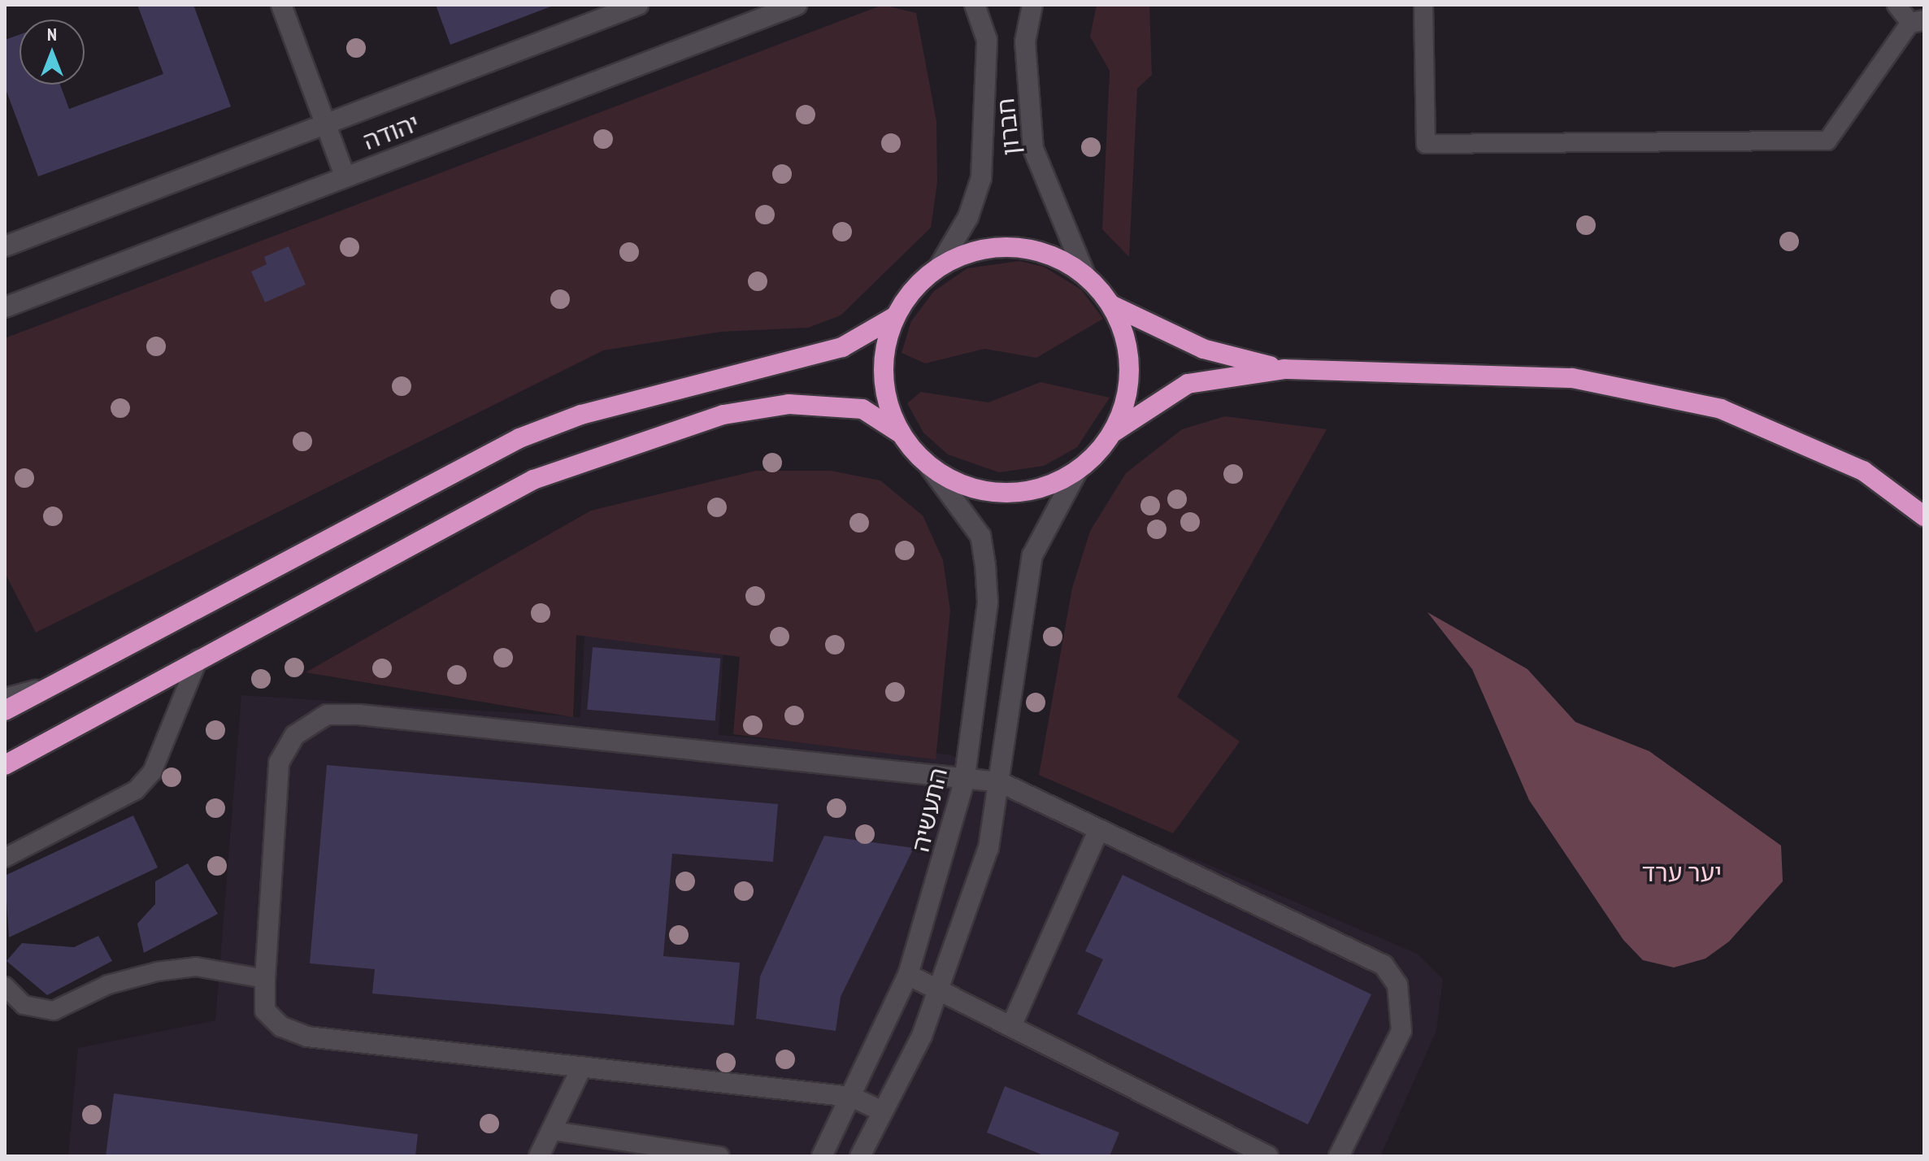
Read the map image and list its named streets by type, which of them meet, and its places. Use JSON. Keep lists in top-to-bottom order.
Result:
{
  "streets": {
    "street": ["חברון", "יהודה", "התעשיה"]
  },
  "parks": ["יער ערד"],
  "north": "top"
}
